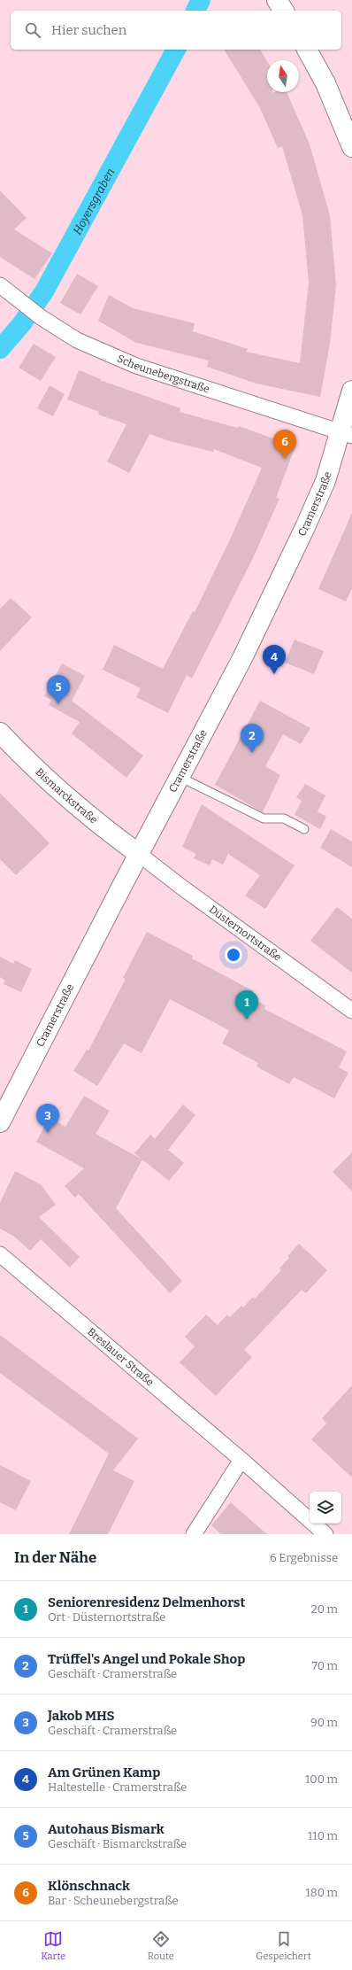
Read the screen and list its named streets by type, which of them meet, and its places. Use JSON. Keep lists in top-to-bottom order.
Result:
{
  "streets": {
    "main road": ["Cramerstraße", "Bismarckstraße"],
    "street": ["Scheunebergstraße", "Düsternortstraße", "Breslauer Straße"]
  },
  "crossings": [
    ["Scheunebergstraße", "Cramerstraße"],
    ["Cramerstraße", "Bismarckstraße"],
    ["Cramerstraße", "Düsternortstraße"],
    ["Bismarckstraße", "Düsternortstraße"]
  ],
  "water": ["Hoyersgraben"],
  "north": "top",
  "page": {
    "search": "Hier suchen",
    "pins": [
      "6",
      "4",
      "5",
      "2",
      "1",
      "3"
    ],
    "heading": ["In der Nähe", "6 Ergebnisse"],
    "list": [
      {
        "mark": "1",
        "name": "Seniorenresidenz Delmenhorst",
        "note": "Ort · Düsternortstraße",
        "value": "20 m"
      },
      {
        "mark": "2",
        "name": "Trüffel's Angel und Pokale Shop",
        "note": "Geschäft · Cramerstraße",
        "value": "70 m"
      },
      {
        "mark": "3",
        "name": "Jakob MHS",
        "note": "Geschäft · Cramerstraße",
        "value": "90 m"
      },
      {
        "mark": "4",
        "name": "Am Grünen Kamp",
        "note": "Haltestelle · Cramerstraße",
        "value": "100 m"
      },
      {
        "mark": "5",
        "name": "Autohaus Bismark",
        "note": "Geschäft · Bismarckstraße",
        "value": "110 m"
      },
      {
        "mark": "6",
        "name": "Klönschnack",
        "note": "Bar · Scheunebergstraße",
        "value": "180 m"
      }
    ],
    "nav": ["Karte", "Route", "Gespeichert"]
  }
}
